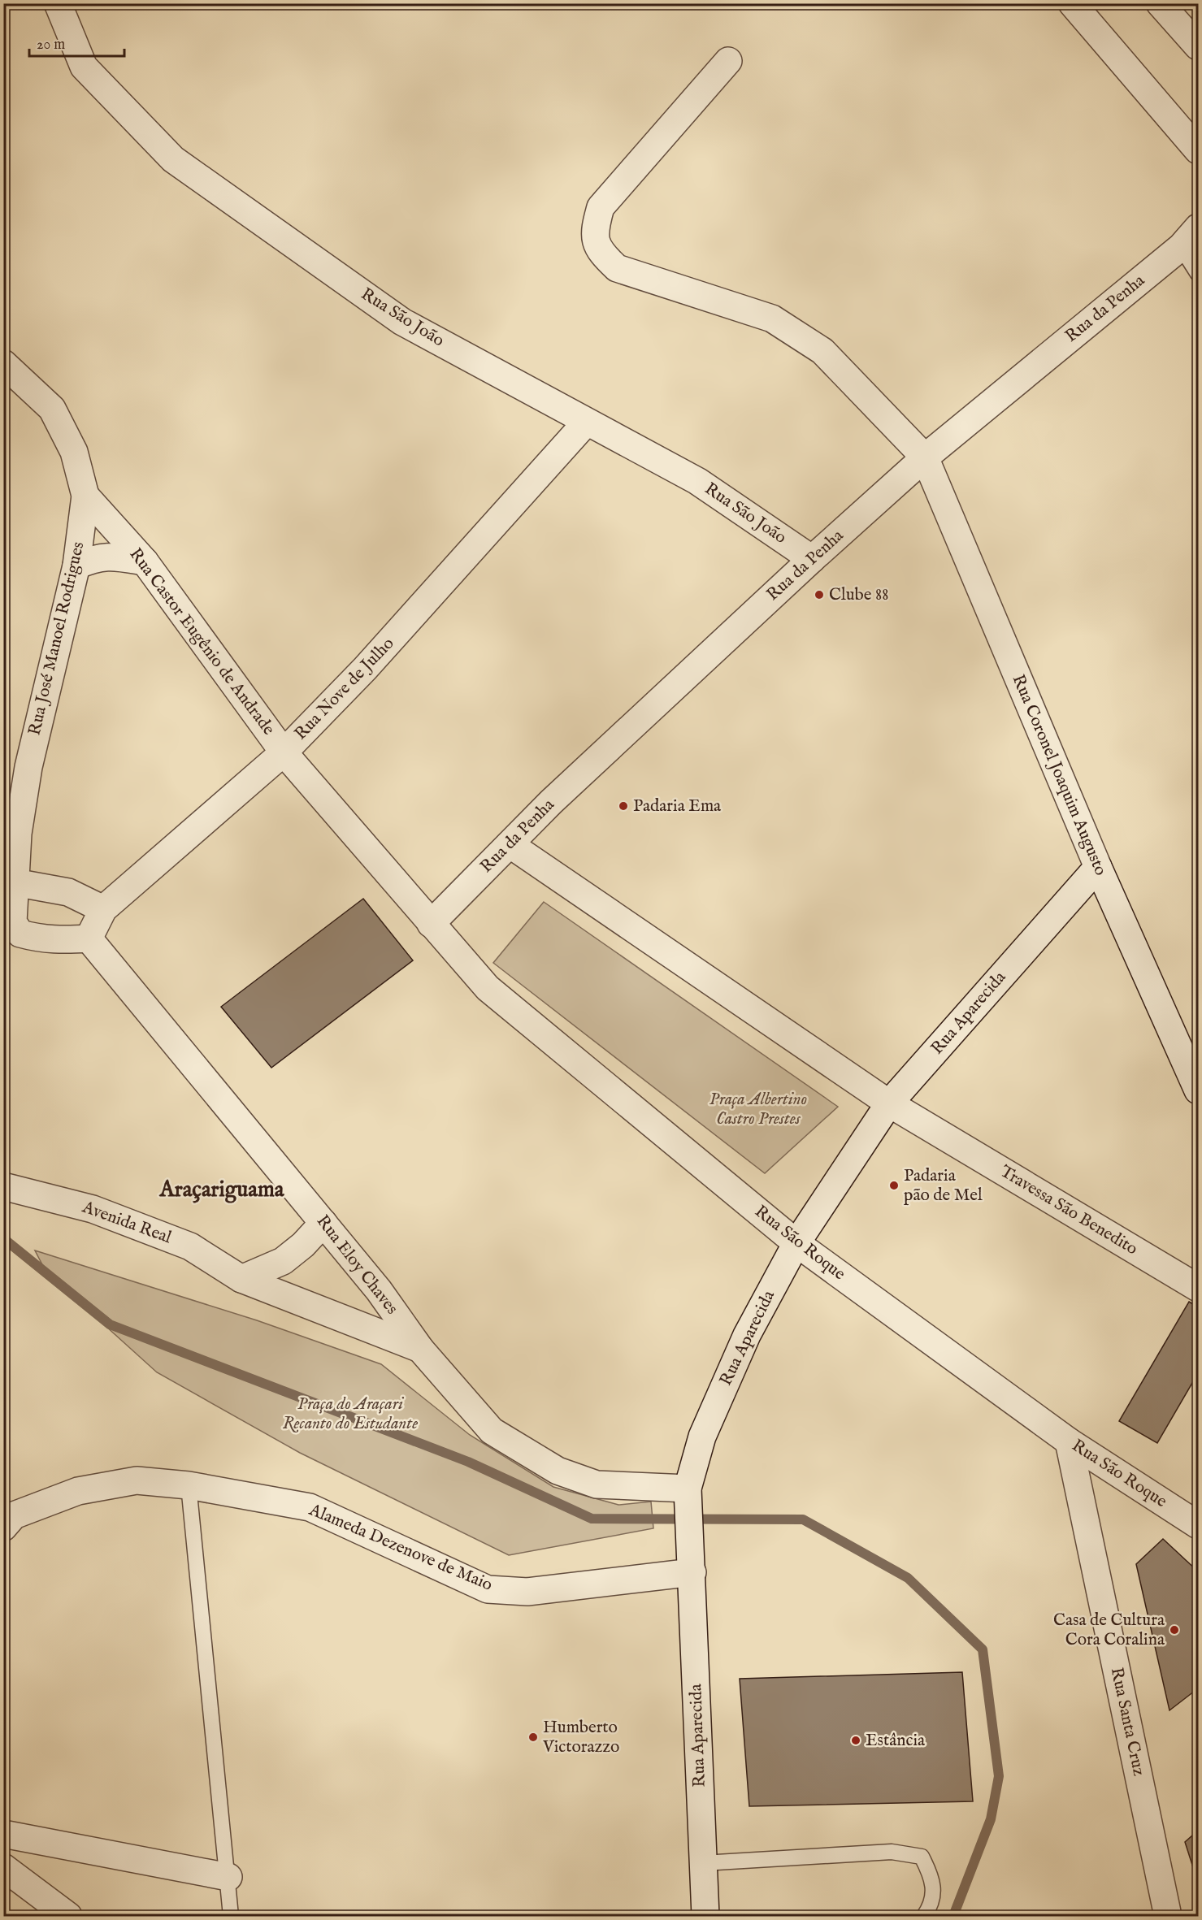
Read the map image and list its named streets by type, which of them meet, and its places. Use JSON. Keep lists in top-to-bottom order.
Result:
{
  "streets": {
    "street": [
      "Rua da Penha",
      "Rua São João",
      "Rua José Manoel Rodrigues",
      "Rua Castor Eugênio de Andrade",
      "Rua Nove de Julho",
      "Rua Coronel Joaquim Augusto",
      "Rua Aparecida",
      "Travessa São Benedito",
      "Avenida Real",
      "Rua São Roque",
      "Rua Eloy Chaves",
      "Alameda Dezenove de Maio",
      "Rua Santa Cruz"
    ]
  },
  "crossings": [
    ["Rua da Penha", "Rua São João"],
    ["Rua da Penha", "Rua Castor Eugênio de Andrade"],
    ["Rua da Penha", "Rua Coronel Joaquim Augusto"],
    ["Rua da Penha", "Rua São Roque"],
    ["Rua São João", "Rua Nove de Julho"],
    ["Rua José Manoel Rodrigues", "Rua Castor Eugênio de Andrade"],
    ["Rua José Manoel Rodrigues", "Rua Nove de Julho"],
    ["Rua José Manoel Rodrigues", "Rua Eloy Chaves"],
    ["Rua Castor Eugênio de Andrade", "Rua Nove de Julho"],
    ["Rua Castor Eugênio de Andrade", "Rua São Roque"],
    ["Rua Nove de Julho", "Rua Eloy Chaves"],
    ["Rua Coronel Joaquim Augusto", "Rua Aparecida"],
    ["Rua Aparecida", "Travessa São Benedito"],
    ["Rua Aparecida", "Rua São Roque"],
    ["Rua Aparecida", "Rua Eloy Chaves"],
    ["Rua Aparecida", "Alameda Dezenove de Maio"],
    ["Avenida Real", "Rua Eloy Chaves"],
    ["Rua São Roque", "Rua Santa Cruz"]
  ],
  "districts": ["Araçariguama"],
  "parks": ["Praça Albertino Castro Prestes", "Praça do Araçari Recanto do Estudante"],
  "places": [
    "Clube 88",
    "Padaria Ema",
    "Padaria pão de Mel",
    "Casa de Cultura Cora Coralina",
    "Humberto Victorazzo",
    "Estância"
  ],
  "scale_bar": "20 m"
}
